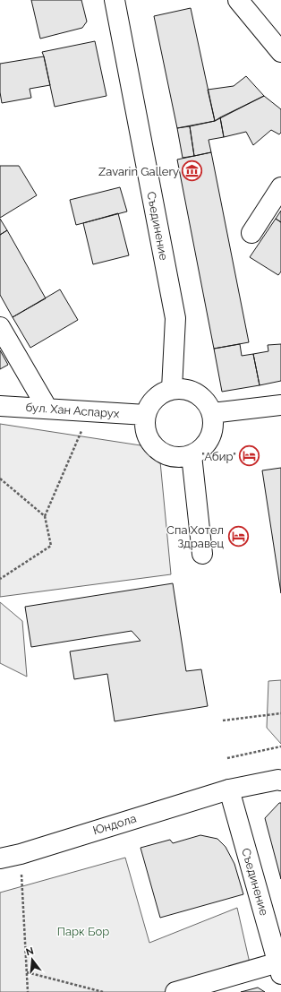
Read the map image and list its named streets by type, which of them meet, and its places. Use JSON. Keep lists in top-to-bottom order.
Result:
{
  "streets": {
    "street": ["Съединение", "бул. Хан Аспарух", "Юндола"]
  },
  "crossings": [
    ["Съединение", "бул. Хан Аспарух"],
    ["Съединение", "Юндола"]
  ],
  "parks": ["Парк Бор"],
  "places": {
    "museum": ["Zavarin Gallery"],
    "hotel": ["\"Абир\"", "Спа Хотел Здравец"]
  },
  "north": "top"
}
